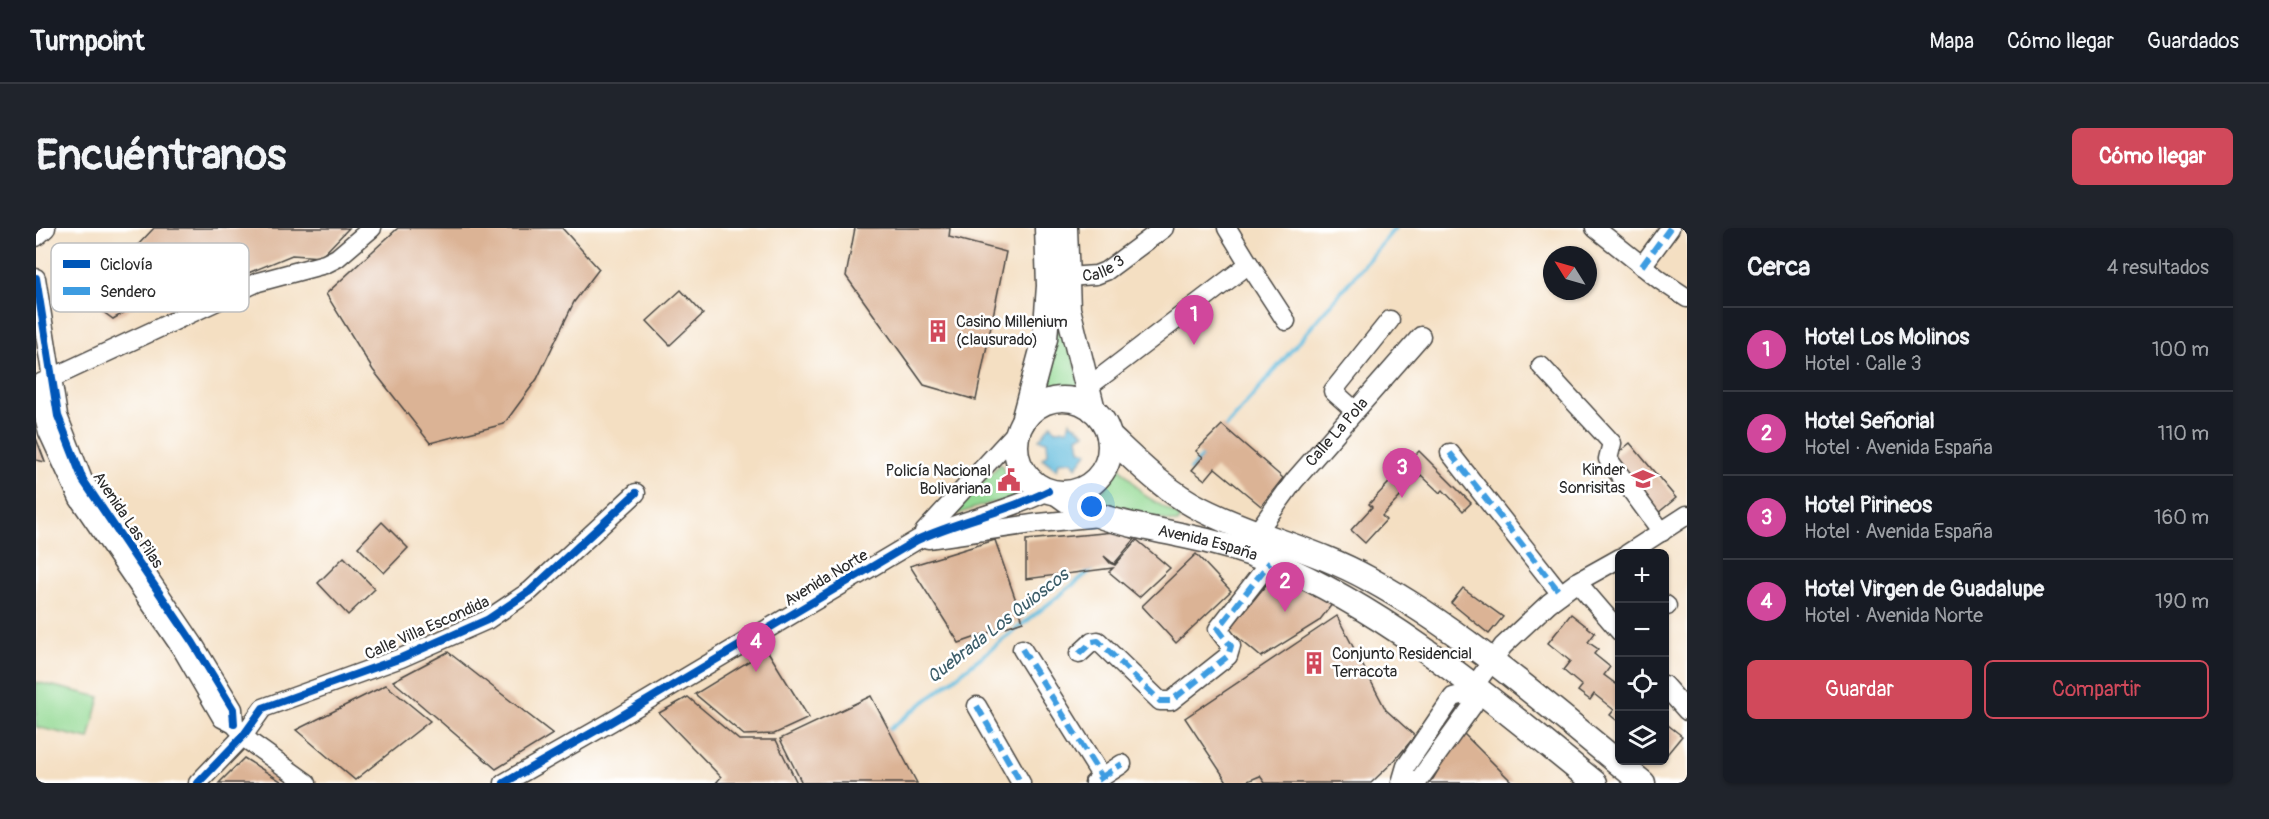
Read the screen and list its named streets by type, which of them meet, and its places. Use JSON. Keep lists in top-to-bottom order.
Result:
{
  "streets": {
    "main road": ["Avenida España"],
    "street": [
      "Calle 3",
      "Calle La Pola",
      "Avenida Las Pilas",
      "Avenida Norte",
      "Calle Villa Escondida"
    ]
  },
  "crossings": [
    ["Calle La Pola", "Avenida España"],
    ["Avenida Las Pilas", "Calle Villa Escondida"],
    ["Avenida España", "Avenida Norte"]
  ],
  "water": ["Quebrada Los Quioscos"],
  "places": {
    "building": ["Casino Millenium (clausurado)", "Conjunto Residencial Terracota"],
    "school or university": ["Kinder Sonrisitas"],
    "public building": ["Policía Nacional Bolivariana"]
  },
  "legend": ["Ciclovía", "Sendero"],
  "north": "top left",
  "page": {
    "header": "Turnpoint",
    "nav": ["Mapa", "Cómo llegar", "Guardados"],
    "buttons": [
      "Cómo llegar",
      ["Guardar", "Compartir"]
    ],
    "title": "Encuéntranos",
    "heading": ["Cerca", "4 resultados"],
    "pins": [
      "1",
      "3",
      "2",
      "4"
    ],
    "list": [
      {
        "mark": "1",
        "name": "Hotel Los Molinos",
        "note": "Hotel · Calle 3",
        "value": "100 m"
      },
      {
        "mark": "2",
        "name": "Hotel Señorial",
        "note": "Hotel · Avenida España",
        "value": "110 m"
      },
      {
        "mark": "3",
        "name": "Hotel Pirineos",
        "note": "Hotel · Avenida España",
        "value": "160 m"
      },
      {
        "mark": "4",
        "name": "Hotel Virgen de Guadalupe",
        "note": "Hotel · Avenida Norte",
        "value": "190 m"
      }
    ],
    "map_buttons": ["+", "−"]
  }
}
